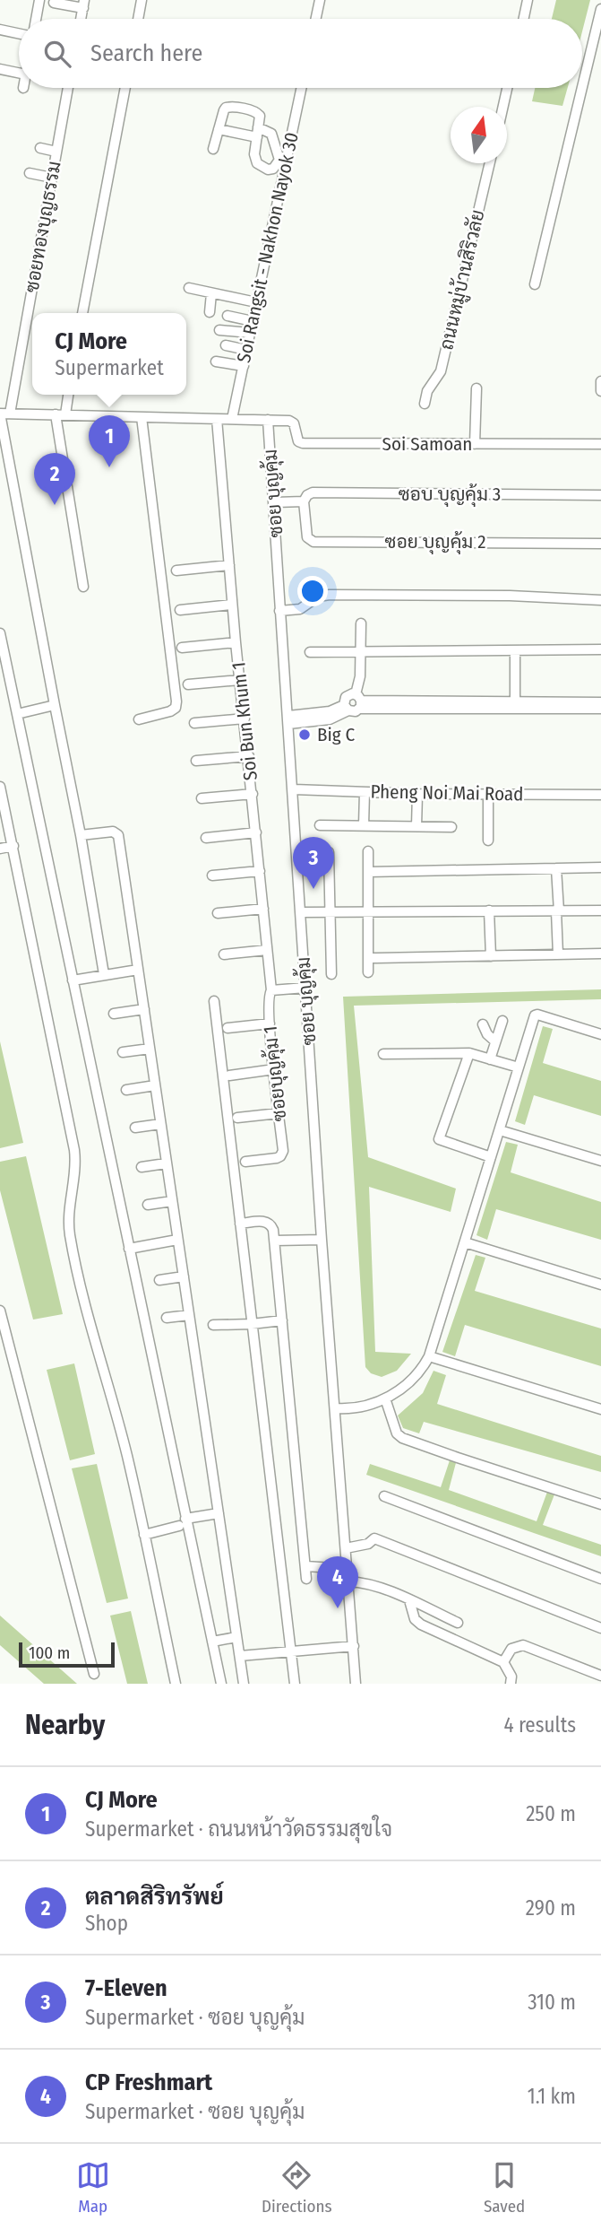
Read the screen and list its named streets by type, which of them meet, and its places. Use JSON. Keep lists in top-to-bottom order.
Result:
{
  "streets": {
    "street": [
      "ซอยทองบุญธรรม",
      "Soi Rangsit - Nakhon Nayok 30",
      "ถนนหมู่บ้านสิริวลัย",
      "Soi Samoan",
      "ซอย บุญคุ้ม",
      "ซอบ บุญคุ้ม 3",
      "ซอย บุญคุ้ม 2",
      "Soi Bun Khum 1",
      "Pheng Noi Mai Road",
      "ซอยบุญคุ้ม 1"
    ]
  },
  "crossings": [
    ["Soi Samoan", "ซอย บุญคุ้ม"],
    ["ซอย บุญคุ้ม", "ซอบ บุญคุ้ม 3"],
    ["ซอย บุญคุ้ม", "Pheng Noi Mai Road"],
    ["ซอบ บุญคุ้ม 3", "ซอย บุญคุ้ม 2"],
    ["Soi Bun Khum 1", "ซอยบุญคุ้ม 1"]
  ],
  "places": ["Big C"],
  "scale_bar": "100 m",
  "north": "top",
  "page": {
    "search": "Search here",
    "popup": ["CJ More", "Supermarket"],
    "pins": [
      "1",
      "2",
      "3",
      "4"
    ],
    "scale": "100 m",
    "heading": ["Nearby", "4 results"],
    "list": [
      {
        "mark": "1",
        "name": "CJ More",
        "note": "Supermarket · ถนนหน้าวัดธรรมสุขใจ",
        "value": "250 m"
      },
      {
        "mark": "2",
        "name": "ตลาดสิริทรัพย์",
        "note": "Shop",
        "value": "290 m"
      },
      {
        "mark": "3",
        "name": "7-Eleven",
        "note": "Supermarket · ซอย บุญคุ้ม",
        "value": "310 m"
      },
      {
        "mark": "4",
        "name": "CP Freshmart",
        "note": "Supermarket · ซอย บุญคุ้ม",
        "value": "1.1 km"
      }
    ],
    "nav": ["Map", "Directions", "Saved"]
  }
}
